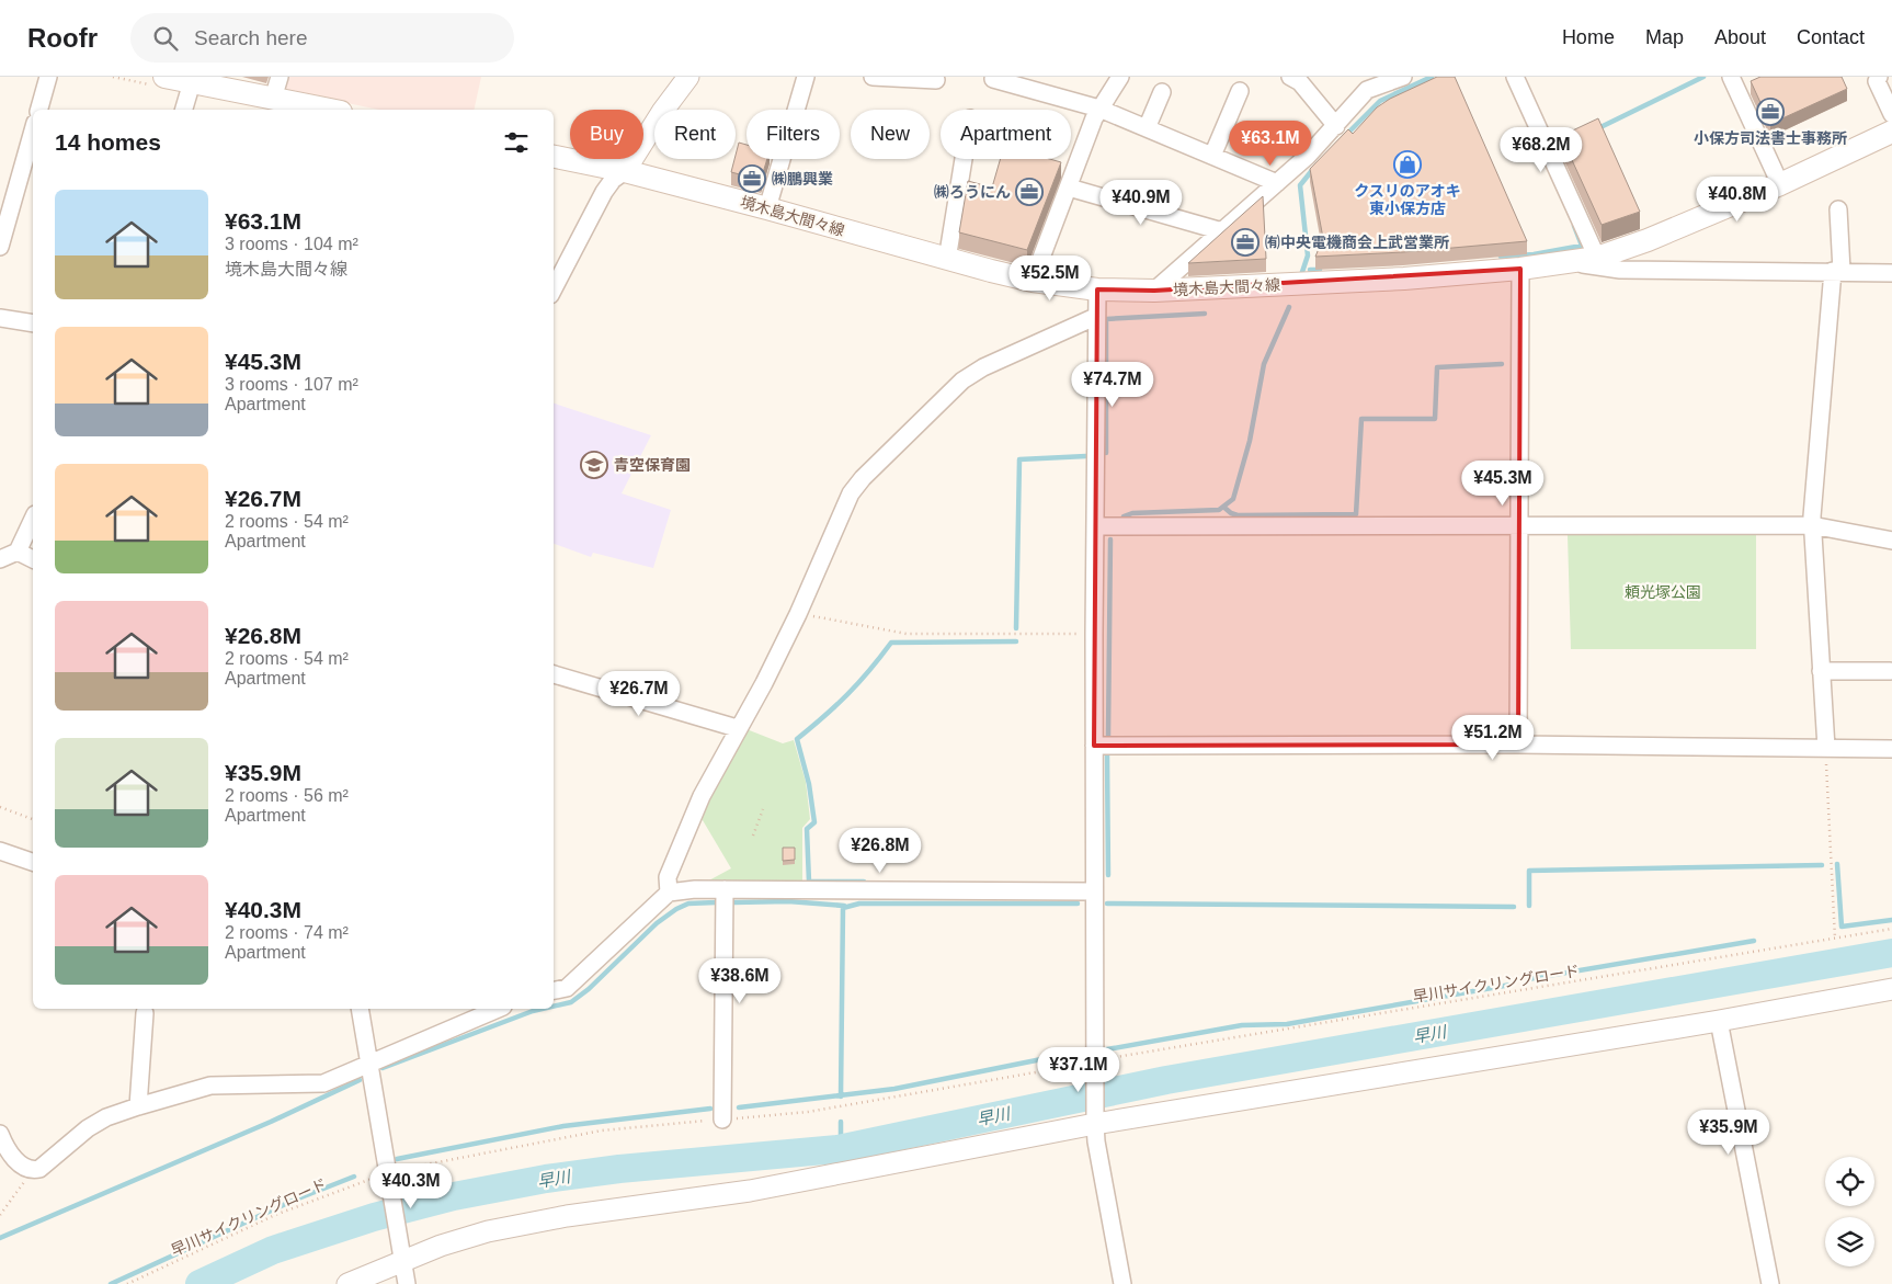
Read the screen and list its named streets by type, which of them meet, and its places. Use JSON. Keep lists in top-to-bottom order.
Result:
{
  "streets": {
    "main road": ["境木島大間々線"],
    "path": ["早川サイクリングロード"]
  },
  "water": ["早川"],
  "parks": ["頼光塚公園"],
  "places": {
    "office": [
      "小保方司法書士事務所",
      "㈱鵬興業",
      "㈱ろうにん",
      "㈲中央電機商会上武営業所"
    ],
    "shop": ["クスリのアオキ 東小保方店"],
    "school or university": ["青空保育園"]
  },
  "page": {
    "header": "Roofr",
    "search": "Search here",
    "nav": [
      "Home",
      "Map",
      "About",
      "Contact"
    ],
    "chip": [
      "Buy",
      "Rent",
      "Filters",
      "New",
      "Apartment"
    ],
    "heading": "14 homes",
    "price": [
      "¥63.1M",
      "¥68.2M",
      "¥40.8M",
      "¥40.9M",
      "¥52.5M",
      "¥74.7M",
      "¥45.3M",
      "¥26.7M",
      "¥51.2M",
      "¥26.8M",
      "¥38.6M",
      "¥37.1M",
      "¥35.9M",
      "¥40.3M"
    ],
    "list": [
      {
        "name": "¥63.1M",
        "note": "3 rooms · 104 m² · 境木島大間々線"
      },
      {
        "name": "¥45.3M",
        "note": "3 rooms · 107 m² · Apartment"
      },
      {
        "name": "¥26.7M",
        "note": "2 rooms · 54 m² · Apartment"
      },
      {
        "name": "¥26.8M",
        "note": "2 rooms · 54 m² · Apartment"
      },
      {
        "name": "¥35.9M",
        "note": "2 rooms · 56 m² · Apartment"
      },
      {
        "name": "¥40.3M",
        "note": "2 rooms · 74 m² · Apartment"
      }
    ]
  }
}
